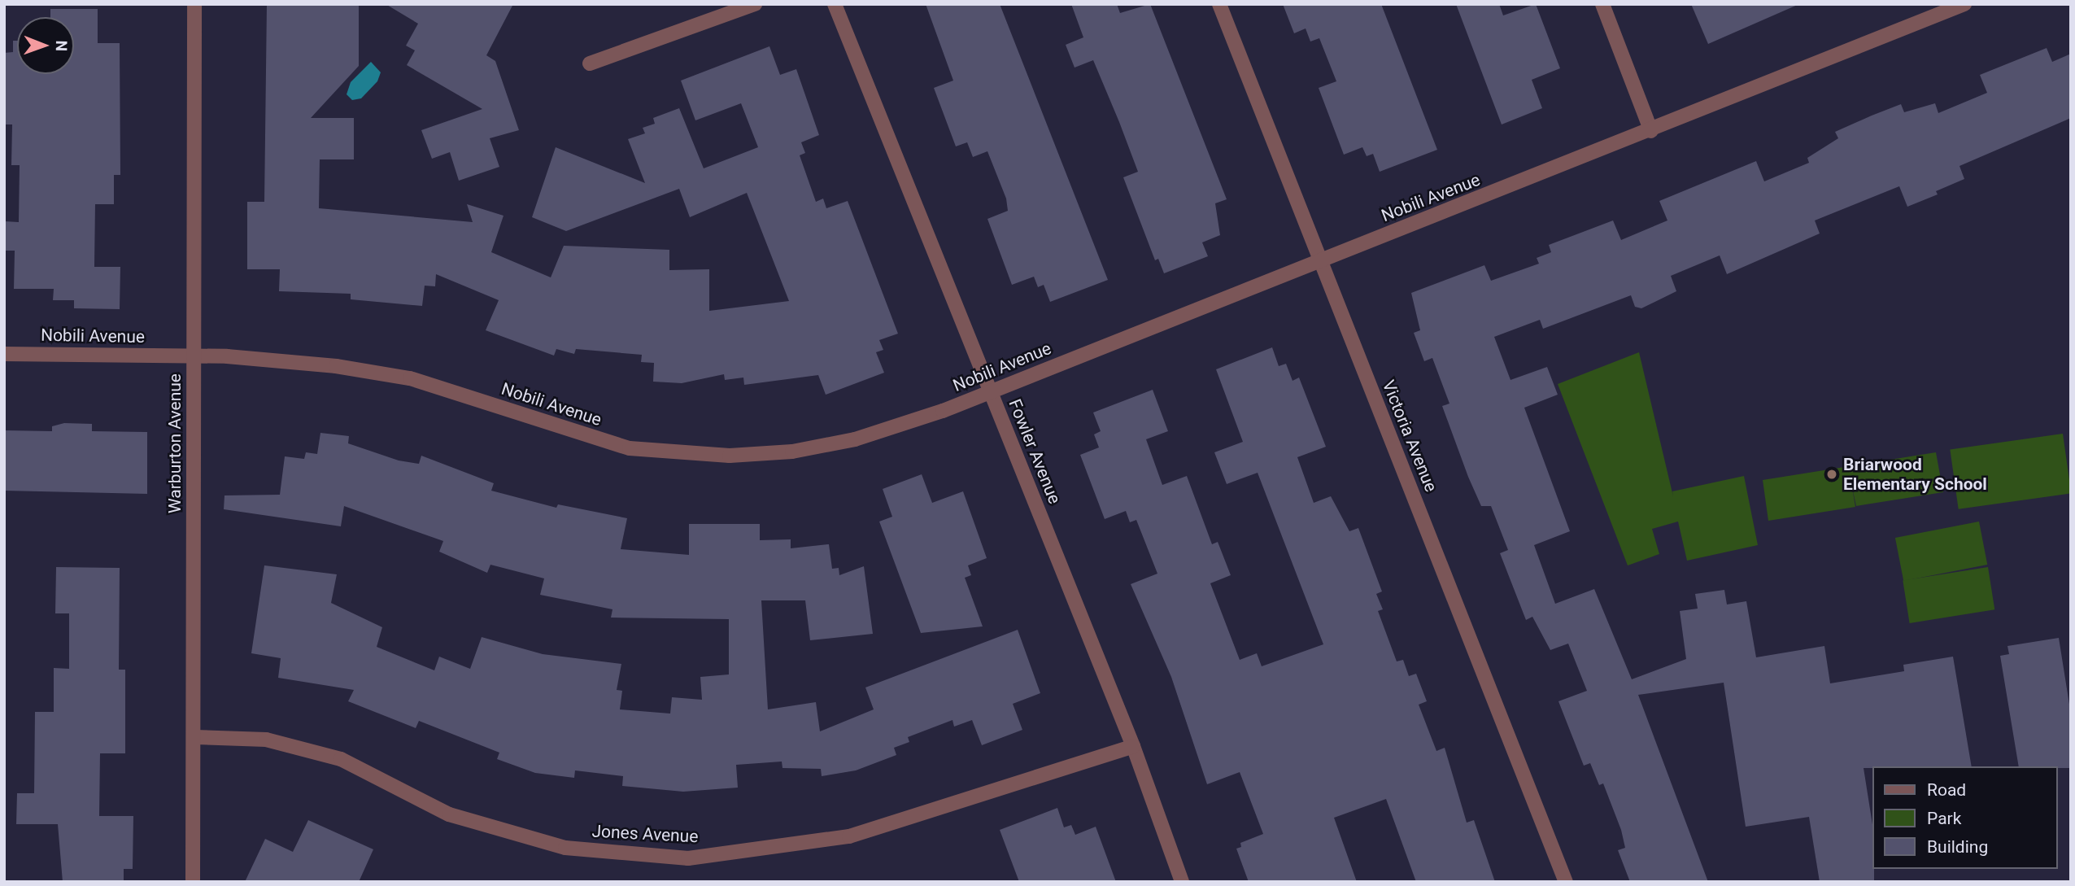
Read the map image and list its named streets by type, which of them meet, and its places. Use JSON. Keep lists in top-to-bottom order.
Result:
{
  "streets": {
    "street": [
      "Nobili Avenue",
      "Victoria Avenue",
      "Warburton Avenue",
      "Fowler Avenue",
      "Jones Avenue"
    ]
  },
  "crossings": [
    ["Nobili Avenue", "Victoria Avenue"],
    ["Nobili Avenue", "Warburton Avenue"],
    ["Nobili Avenue", "Fowler Avenue"],
    ["Warburton Avenue", "Jones Avenue"],
    ["Fowler Avenue", "Jones Avenue"]
  ],
  "places": ["Briarwood Elementary School"],
  "legend": ["Road", "Park", "Building"],
  "north": "right"
}
